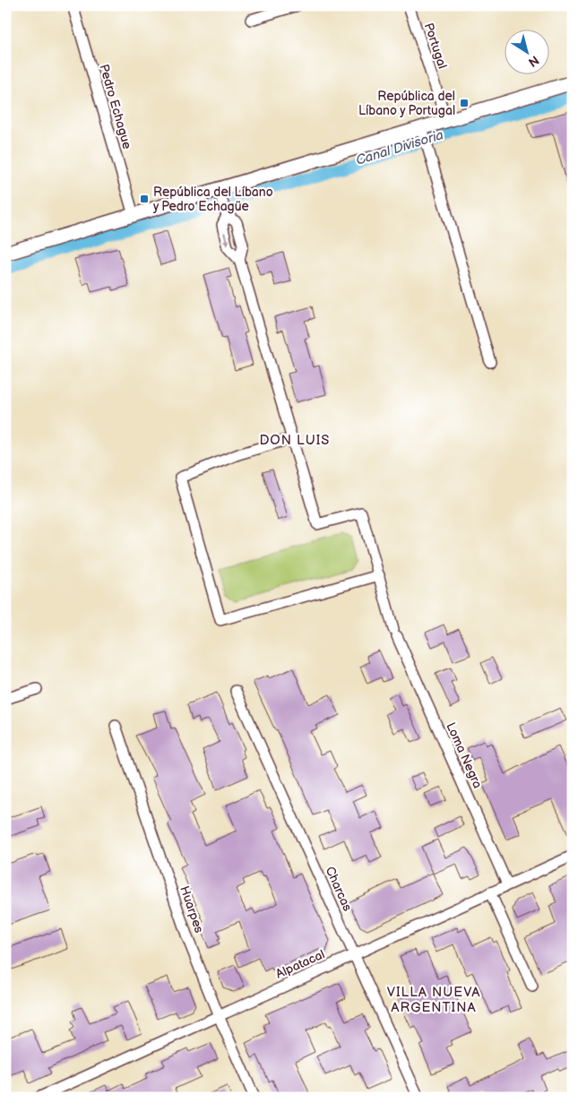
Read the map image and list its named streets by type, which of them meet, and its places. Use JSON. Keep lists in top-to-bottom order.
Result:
{
  "streets": {
    "street": [
      "Portugal",
      "Pedro Echague",
      "Loma Negra",
      "Charcas",
      "Huarpes",
      "Alpatacal"
    ]
  },
  "crossings": [
    ["Loma Negra", "Alpatacal"],
    ["Charcas", "Alpatacal"],
    ["Huarpes", "Alpatacal"]
  ],
  "districts": ["DON LUIS", "VILLA NUEVA ARGENTINA"],
  "water": ["Canal Divisoria"],
  "places": {
    "transit": ["República del Líbano y Portugal", "República del Líbano y Pedro Echagüe"]
  },
  "north": "bottom right"
}
